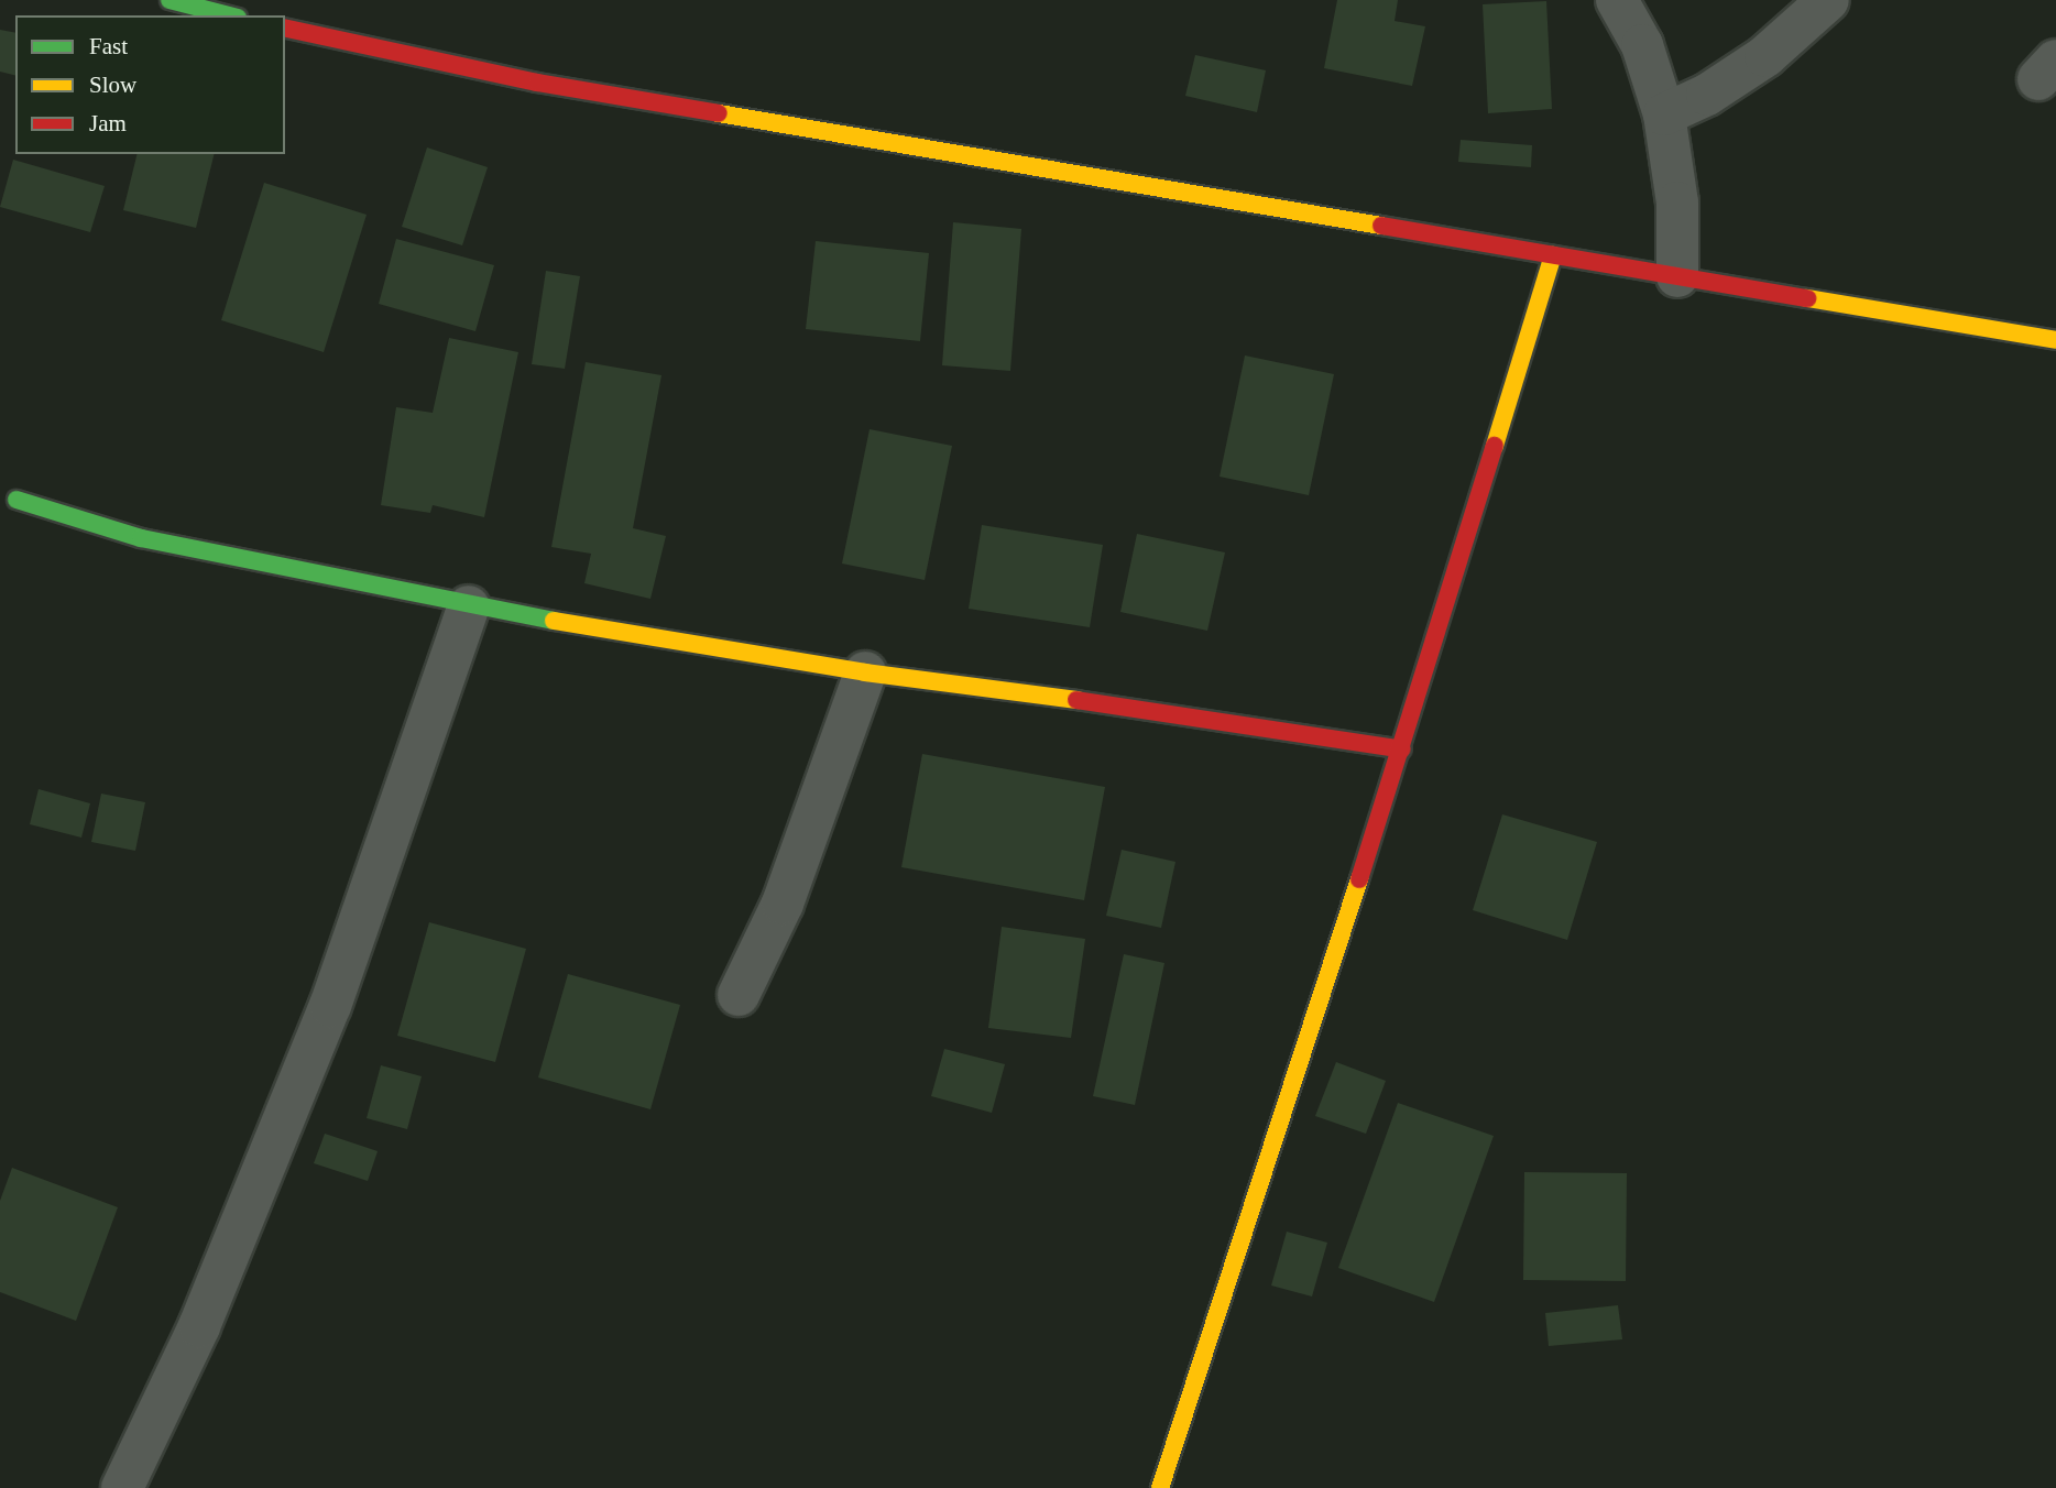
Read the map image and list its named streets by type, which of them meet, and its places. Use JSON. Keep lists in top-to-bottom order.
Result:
{
  "legend": ["Fast", "Slow", "Jam"]
}
